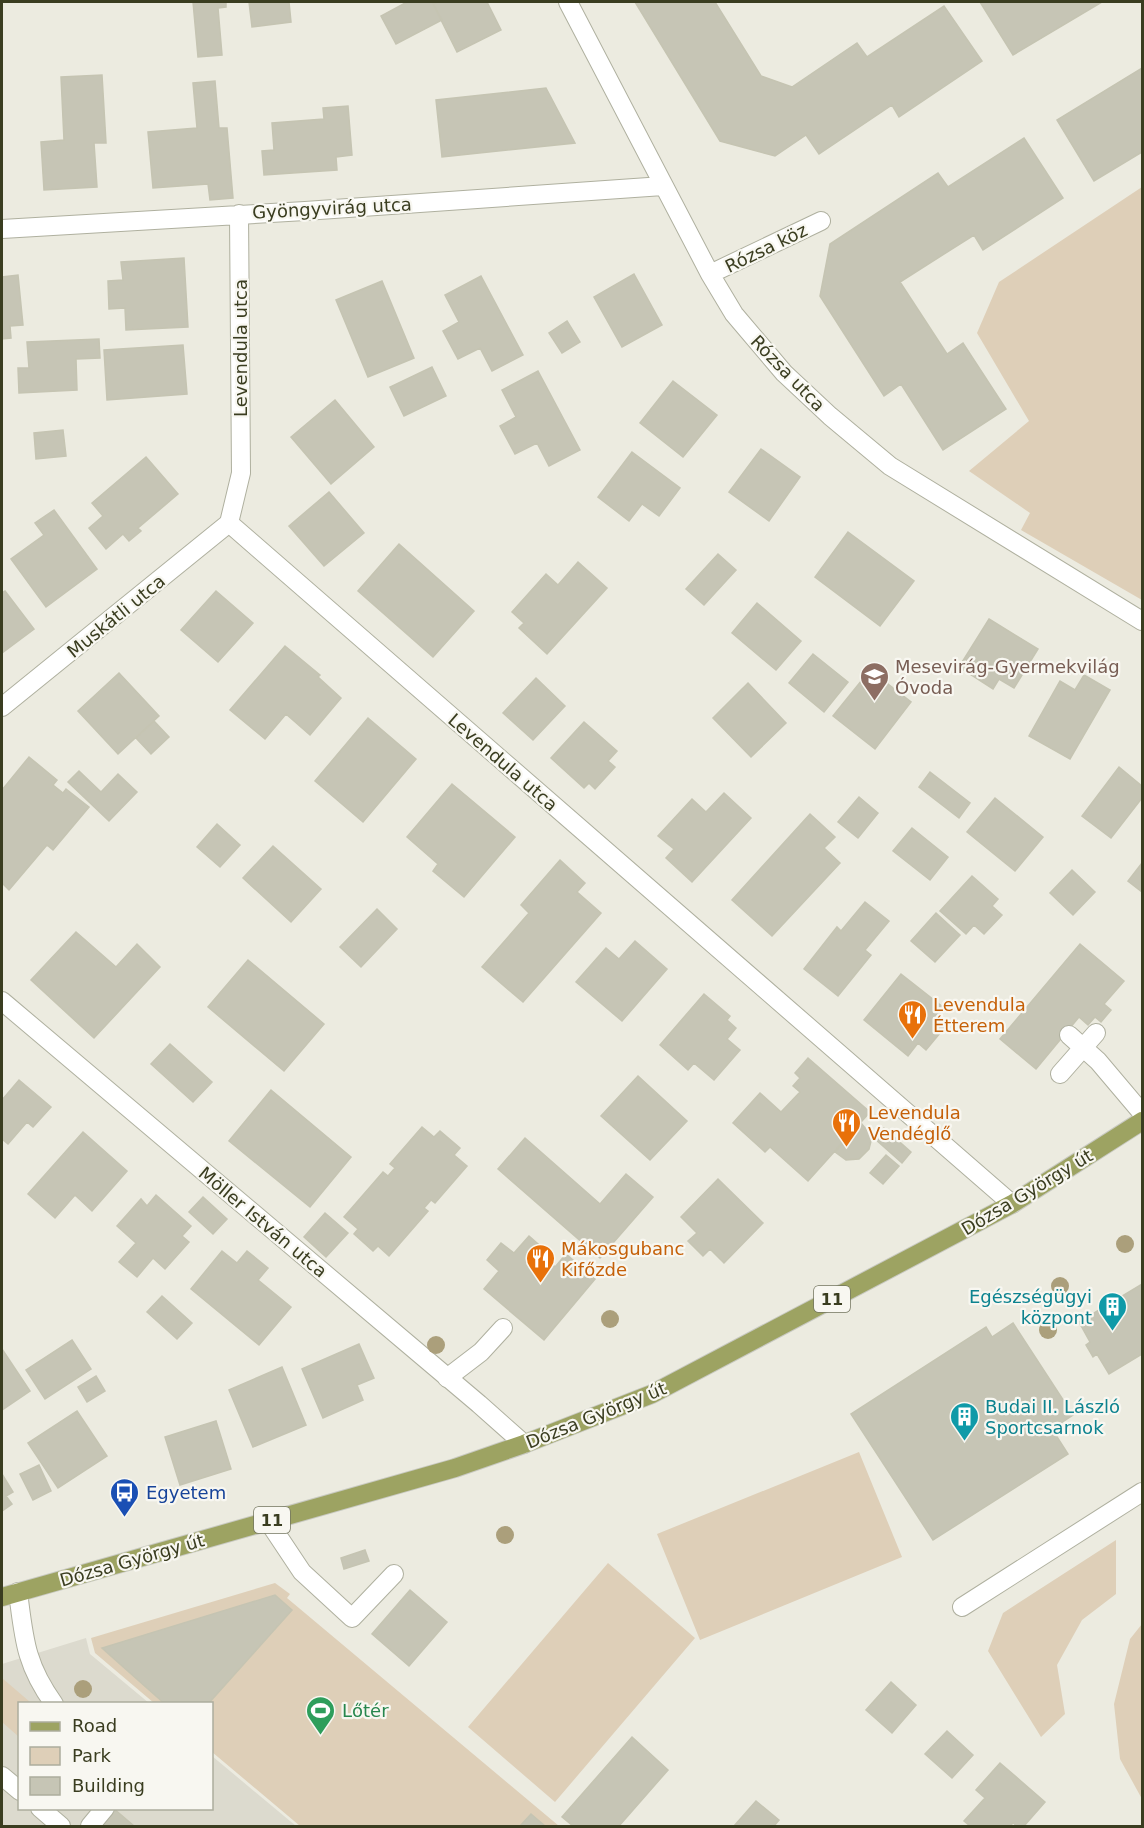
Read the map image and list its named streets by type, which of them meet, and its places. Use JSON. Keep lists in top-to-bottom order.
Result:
{
  "streets": {
    "main road": ["Dózsa György út", "11"],
    "street": [
      "Gyöngyvirág utca",
      "Rózsa köz",
      "Levendula utca",
      "Rózsa utca",
      "Muskátli utca",
      "Möller István utca"
    ]
  },
  "crossings": [
    ["Gyöngyvirág utca", "Levendula utca"],
    ["Gyöngyvirág utca", "Rózsa utca"],
    ["Rózsa köz", "Rózsa utca"],
    ["Levendula utca", "Muskátli utca"],
    ["Levendula utca", "Dózsa György út"],
    ["Dózsa György út", "Möller István utca"]
  ],
  "places": {
    "school or university": ["Mesevirág-Gyermekvilág Óvoda"],
    "restaurant": ["Levendula Étterem", "Levendula Vendéglő", "Mákosgubanc Kifőzde"],
    "building": ["Egészségügyi központ", "Budai II. László Sportcsarnok"],
    "bus stop": ["Egyetem"],
    "sports": ["Lőtér"]
  },
  "legend": ["Road", "Park", "Building"]
}
